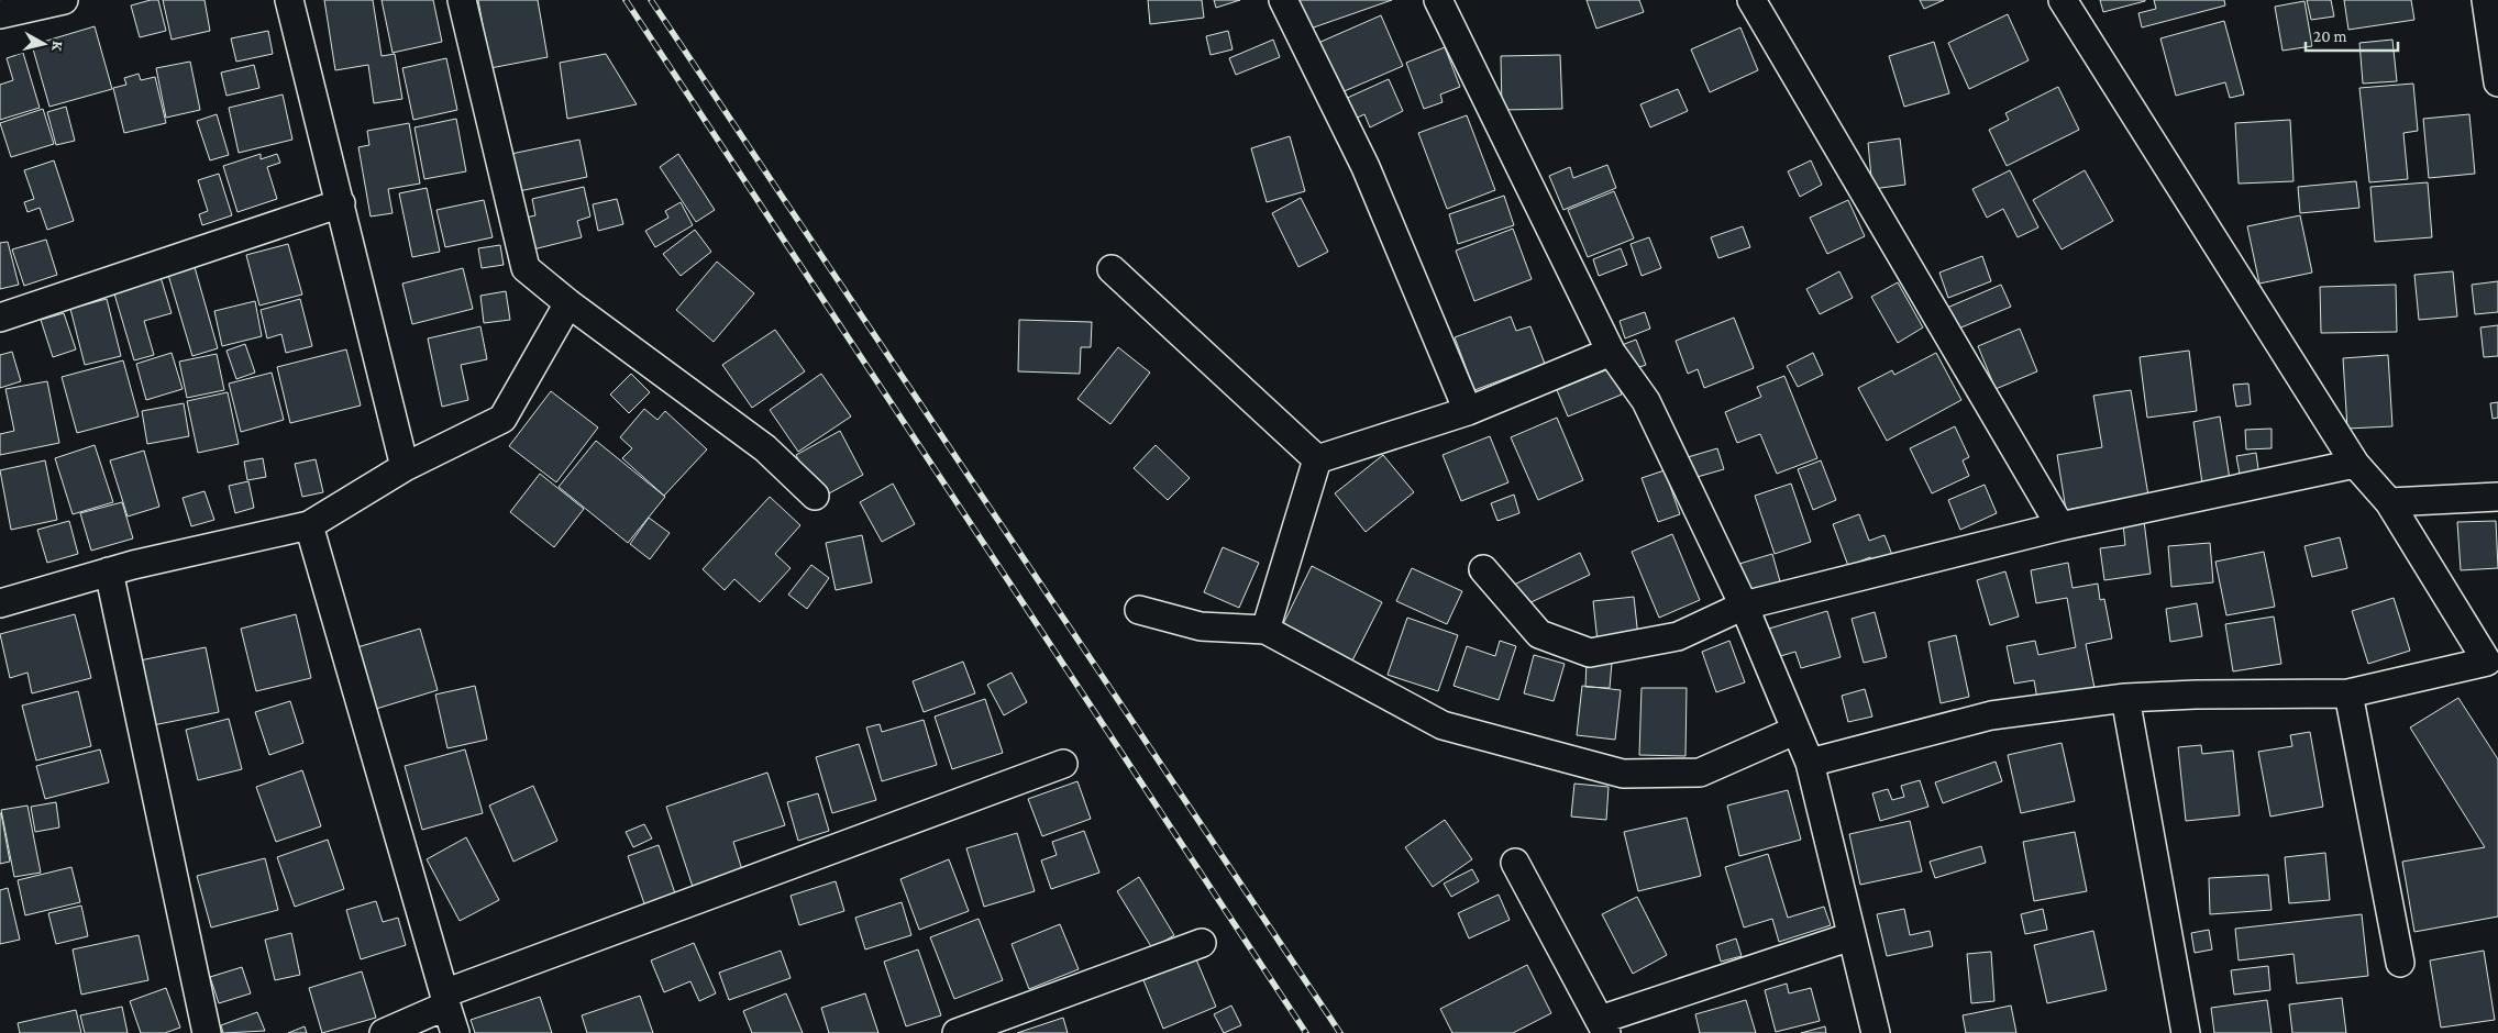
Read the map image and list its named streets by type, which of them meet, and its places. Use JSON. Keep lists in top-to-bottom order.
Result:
{
  "scale_bar": "20 m",
  "north": "right"
}
